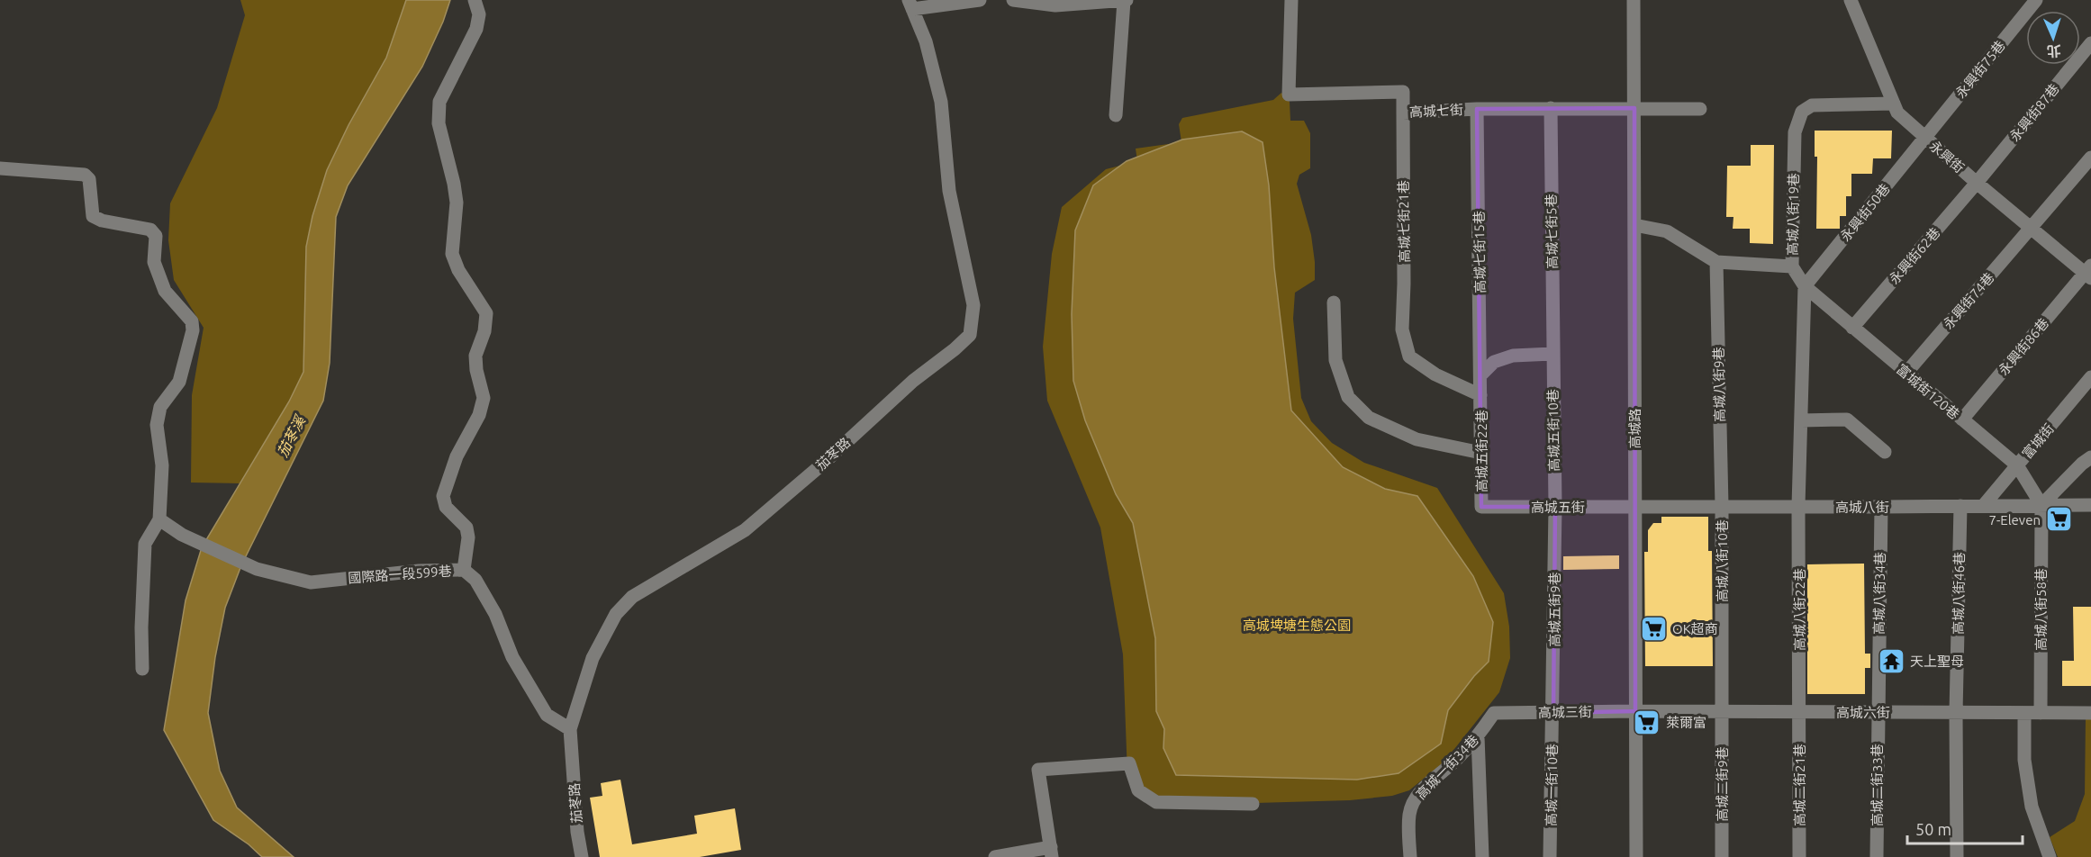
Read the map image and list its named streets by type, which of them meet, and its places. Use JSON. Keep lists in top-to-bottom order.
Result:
{
  "streets": {
    "street": [
      "永興街75巷",
      "高城七街",
      "永興街87巷",
      "永興街",
      "永興街50巷",
      "高城八街19巷",
      "高城七街21巷",
      "高城七街5巷",
      "高城七街15巷",
      "永興街62巷",
      "永興街74巷",
      "永興街86巷",
      "高城八街9巷",
      "富城街120巷",
      "高城路",
      "高城五街10巷",
      "富城街",
      "高城五街22巷",
      "茄苳路",
      "高城五街",
      "高城八街",
      "高城八街10巷",
      "國際路一段599巷",
      "高城八街34巷",
      "高城八街46巷",
      "高城五街9巷",
      "高城八街22巷",
      "高城八街58巷",
      "高城三街",
      "高城六街",
      "高城一街34巷",
      "高城二街9巷",
      "高城一街10巷",
      "高城二街21巷",
      "高城二街33巷"
    ]
  },
  "crossings": [
    ["永興街75巷", "永興街"],
    ["永興街75巷", "永興街50巷"],
    ["高城七街", "高城七街21巷"],
    ["高城七街", "高城七街5巷"],
    ["高城七街", "高城七街15巷"],
    ["高城七街", "高城路"],
    ["永興街87巷", "永興街"],
    ["永興街87巷", "永興街62巷"],
    ["永興街", "永興街50巷"],
    ["永興街", "高城八街19巷"],
    ["永興街", "永興街62巷"],
    ["永興街", "永興街74巷"],
    ["永興街", "永興街86巷"],
    ["永興街50巷", "高城八街19巷"],
    ["永興街50巷", "富城街120巷"],
    ["高城八街19巷", "富城街120巷"],
    ["高城七街21巷", "高城七街15巷"],
    ["高城七街21巷", "高城五街22巷"],
    ["高城七街5巷", "高城五街10巷"],
    ["高城七街15巷", "高城五街22巷"],
    ["永興街62巷", "富城街120巷"],
    ["永興街74巷", "富城街120巷"],
    ["永興街86巷", "富城街120巷"],
    ["高城八街9巷", "高城八街"],
    ["高城八街9巷", "高城八街10巷"],
    ["富城街120巷", "富城街"],
    ["富城街120巷", "高城八街"],
    ["富城街120巷", "高城八街58巷"],
    ["高城路", "高城五街"],
    ["高城路", "高城八街"],
    ["高城路", "高城三街"],
    ["高城路", "高城六街"],
    ["高城五街10巷", "高城五街"],
    ["高城五街10巷", "高城五街9巷"],
    ["富城街", "高城八街"],
    ["高城五街22巷", "高城五街"],
    ["茄苳路", "國際路一段599巷"],
    ["高城五街", "高城八街"],
    ["高城五街", "高城五街9巷"],
    ["高城八街", "高城八街10巷"],
    ["高城八街", "高城八街34巷"],
    ["高城八街", "高城八街46巷"],
    ["高城八街", "高城八街22巷"],
    ["高城八街", "高城八街58巷"],
    ["高城八街10巷", "高城六街"],
    ["高城八街10巷", "高城二街9巷"],
    ["高城八街34巷", "高城六街"],
    ["高城八街34巷", "高城二街33巷"],
    ["高城八街46巷", "高城六街"],
    ["高城五街9巷", "高城三街"],
    ["高城五街9巷", "高城一街10巷"],
    ["高城八街22巷", "高城六街"],
    ["高城八街22巷", "高城二街21巷"],
    ["高城八街58巷", "高城六街"],
    ["高城三街", "高城六街"],
    ["高城三街", "高城一街34巷"],
    ["高城三街", "高城一街10巷"],
    ["高城六街", "高城二街9巷"],
    ["高城六街", "高城二街21巷"],
    ["高城六街", "高城二街33巷"]
  ],
  "water": ["茄苳溪"],
  "parks": ["高城埤塘生態公園"],
  "places": {
    "supermarket": ["7-Eleven", "OK超商", "萊爾富"],
    "temple": ["天上聖母"]
  },
  "scale_bar": "50 m",
  "north": "bottom"
}
